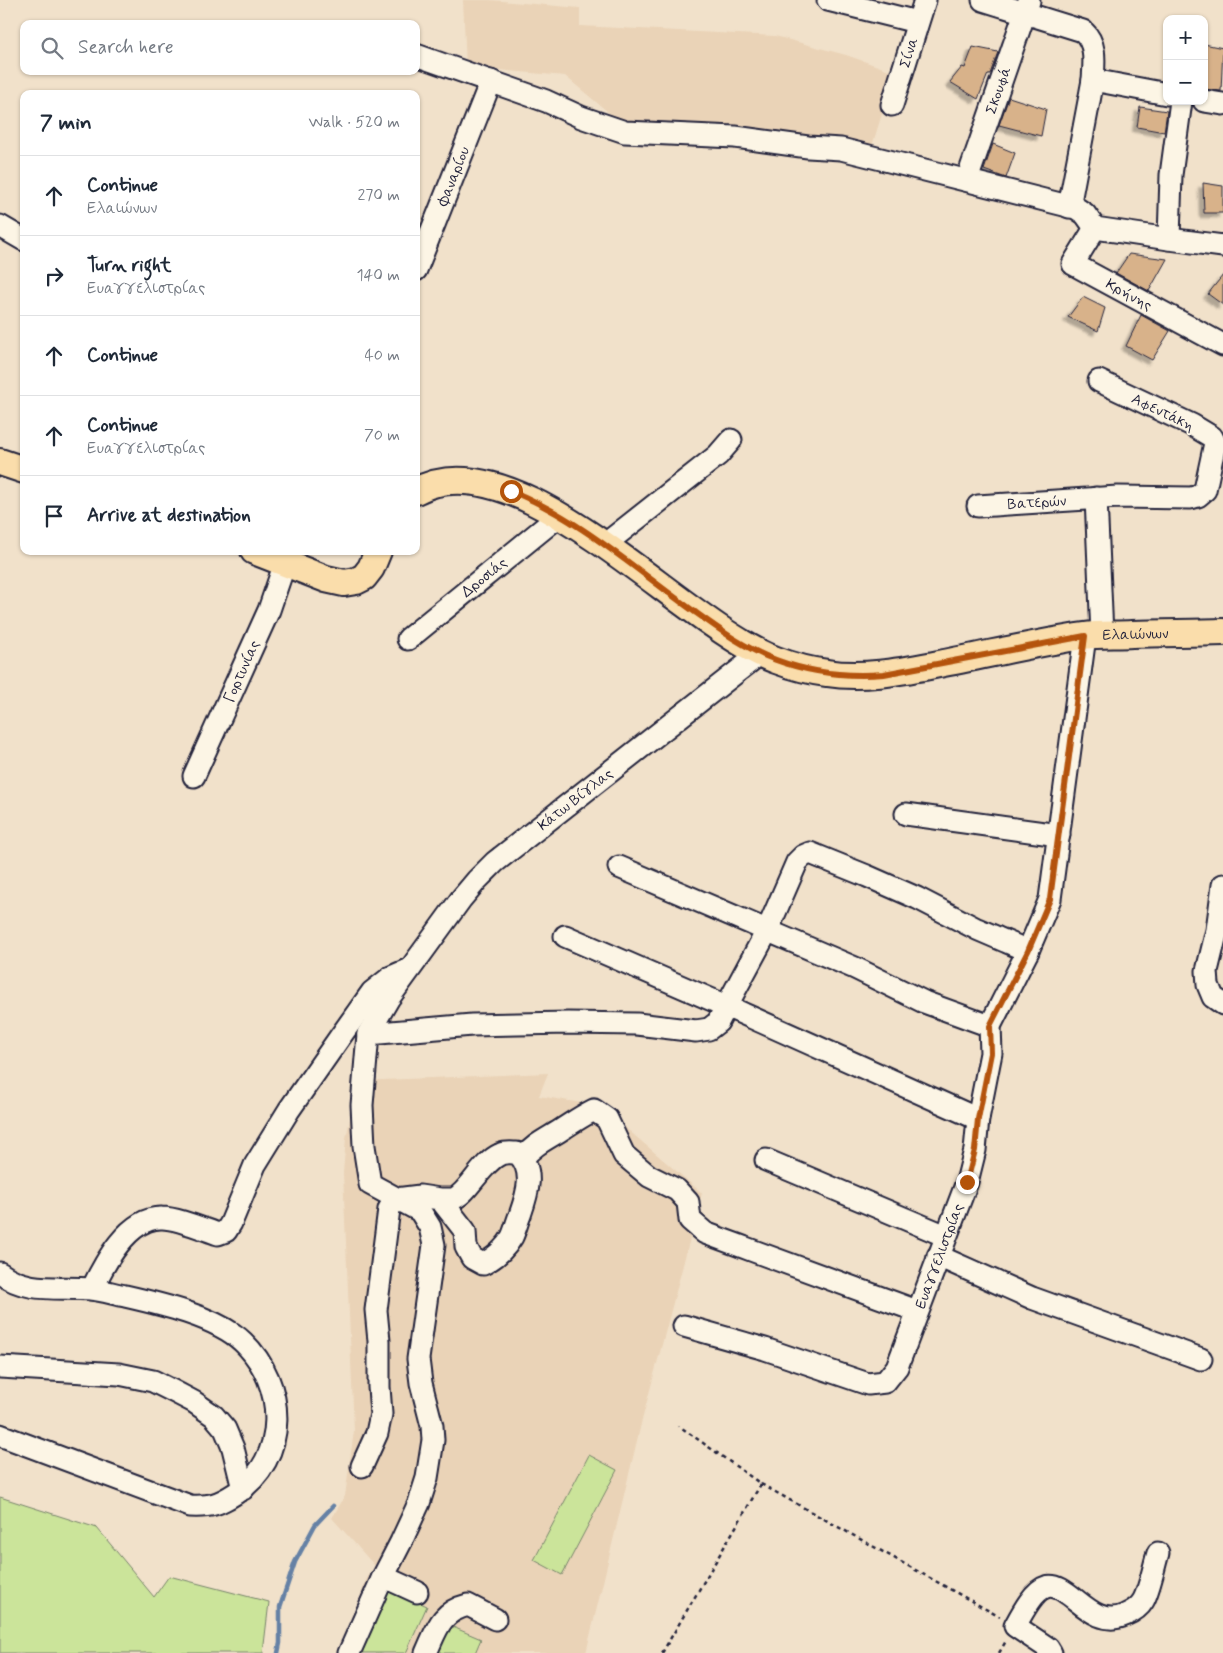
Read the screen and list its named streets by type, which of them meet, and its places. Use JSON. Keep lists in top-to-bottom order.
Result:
{
  "streets": {
    "main road": ["Ελαιώνων"],
    "street": [
      "Σίνα",
      "Σκουφά",
      "Φαναρίου",
      "Κρήνης",
      "Αφεντάκη",
      "Βατερών",
      "Δροσιάς",
      "Γορτυνίας",
      "Κάτω Βίγλας",
      "Ευαγγελιστρίας"
    ]
  },
  "crossings": [
    ["Αφεντάκη", "Βατερών"],
    ["Δροσιάς", "Ελαιώνων"],
    ["Ελαιώνων", "Κάτω Βίγλας"]
  ],
  "page": {
    "map_buttons": ["+", "−"],
    "search": "Search here",
    "heading": ["7 min", "Walk · 520 m"],
    "list": [
      ["Continue", "Ελαιώνων", "270 m"],
      ["Turn right", "Ευαγγελιστρίας", "140 m"],
      ["Continue", "40 m"],
      ["Continue", "Ευαγγελιστρίας", "70 m"],
      "Arrive at destination"
    ]
  }
}
